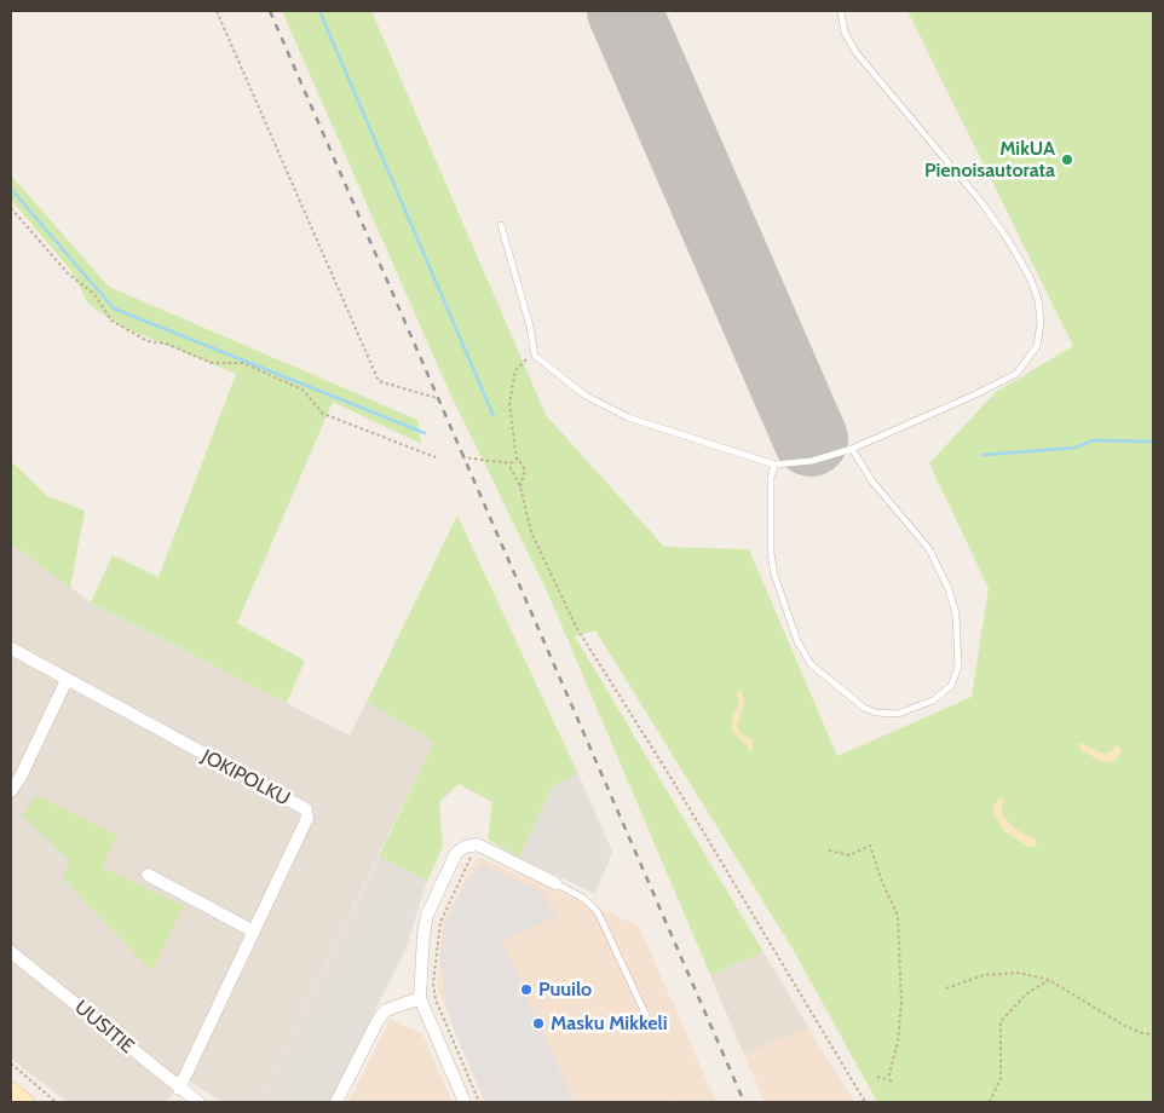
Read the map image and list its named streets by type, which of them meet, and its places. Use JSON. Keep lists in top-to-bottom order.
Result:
{
  "streets": {
    "street": ["JOKIPOLKU", "UUSITIE"]
  },
  "crossings": [
    ["JOKIPOLKU", "UUSITIE"]
  ],
  "places": ["MikUA Pienoisautorata", "Puuilo", "Masku Mikkeli"]
}
